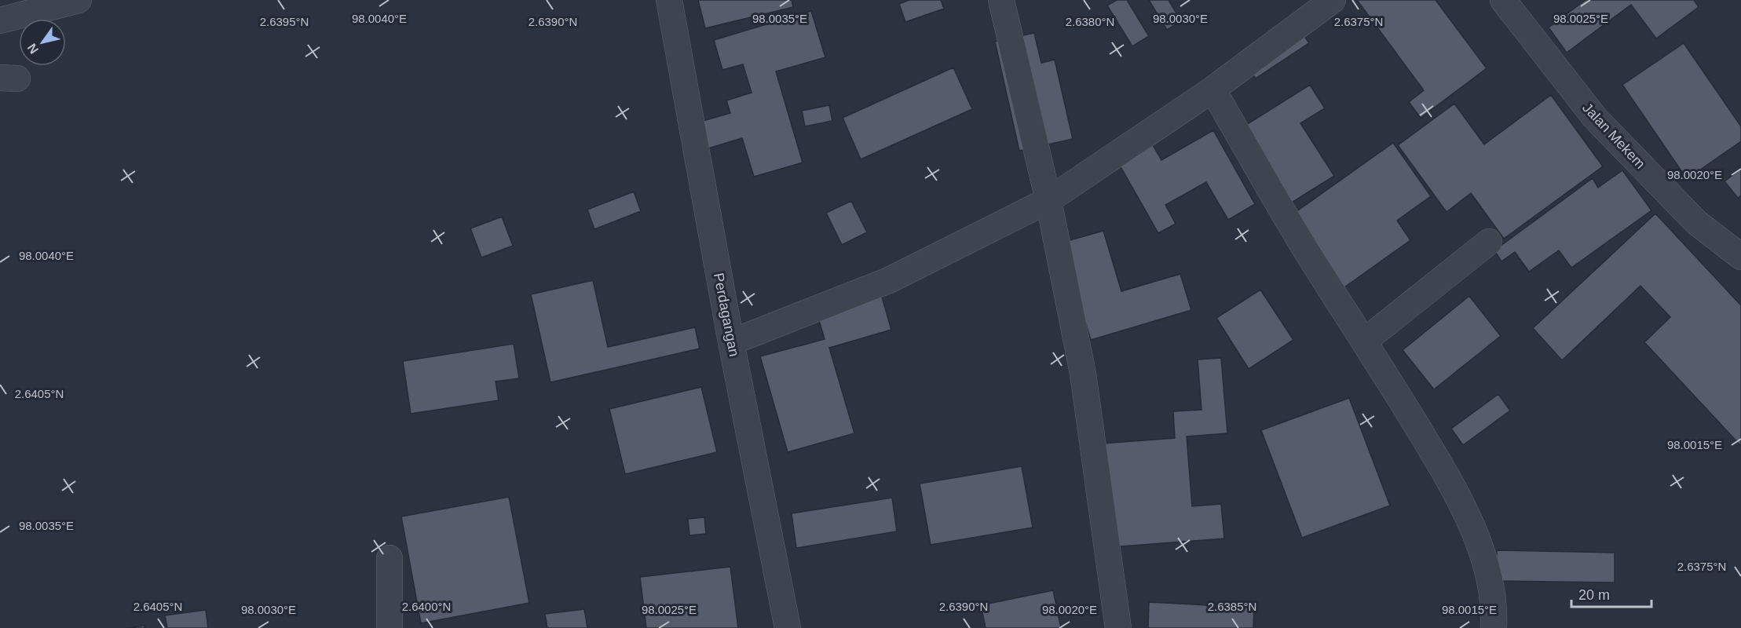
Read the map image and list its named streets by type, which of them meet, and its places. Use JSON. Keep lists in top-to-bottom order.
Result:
{
  "streets": {
    "street": ["Jalan Mekem", "Perdagangan"]
  },
  "scale_bar": "20 m",
  "north": "bottom left",
  "coordinates": [
    "98.0040°E",
    "98.0035°E",
    "98.0030°E",
    "98.0025°E",
    "2.6395°N",
    "2.6390°N",
    "2.6380°N",
    "2.6375°N",
    "98.0020°E",
    "2.6405°N",
    "98.0015°E",
    "2.6400°N",
    "2.6385°N"
  ]
}
